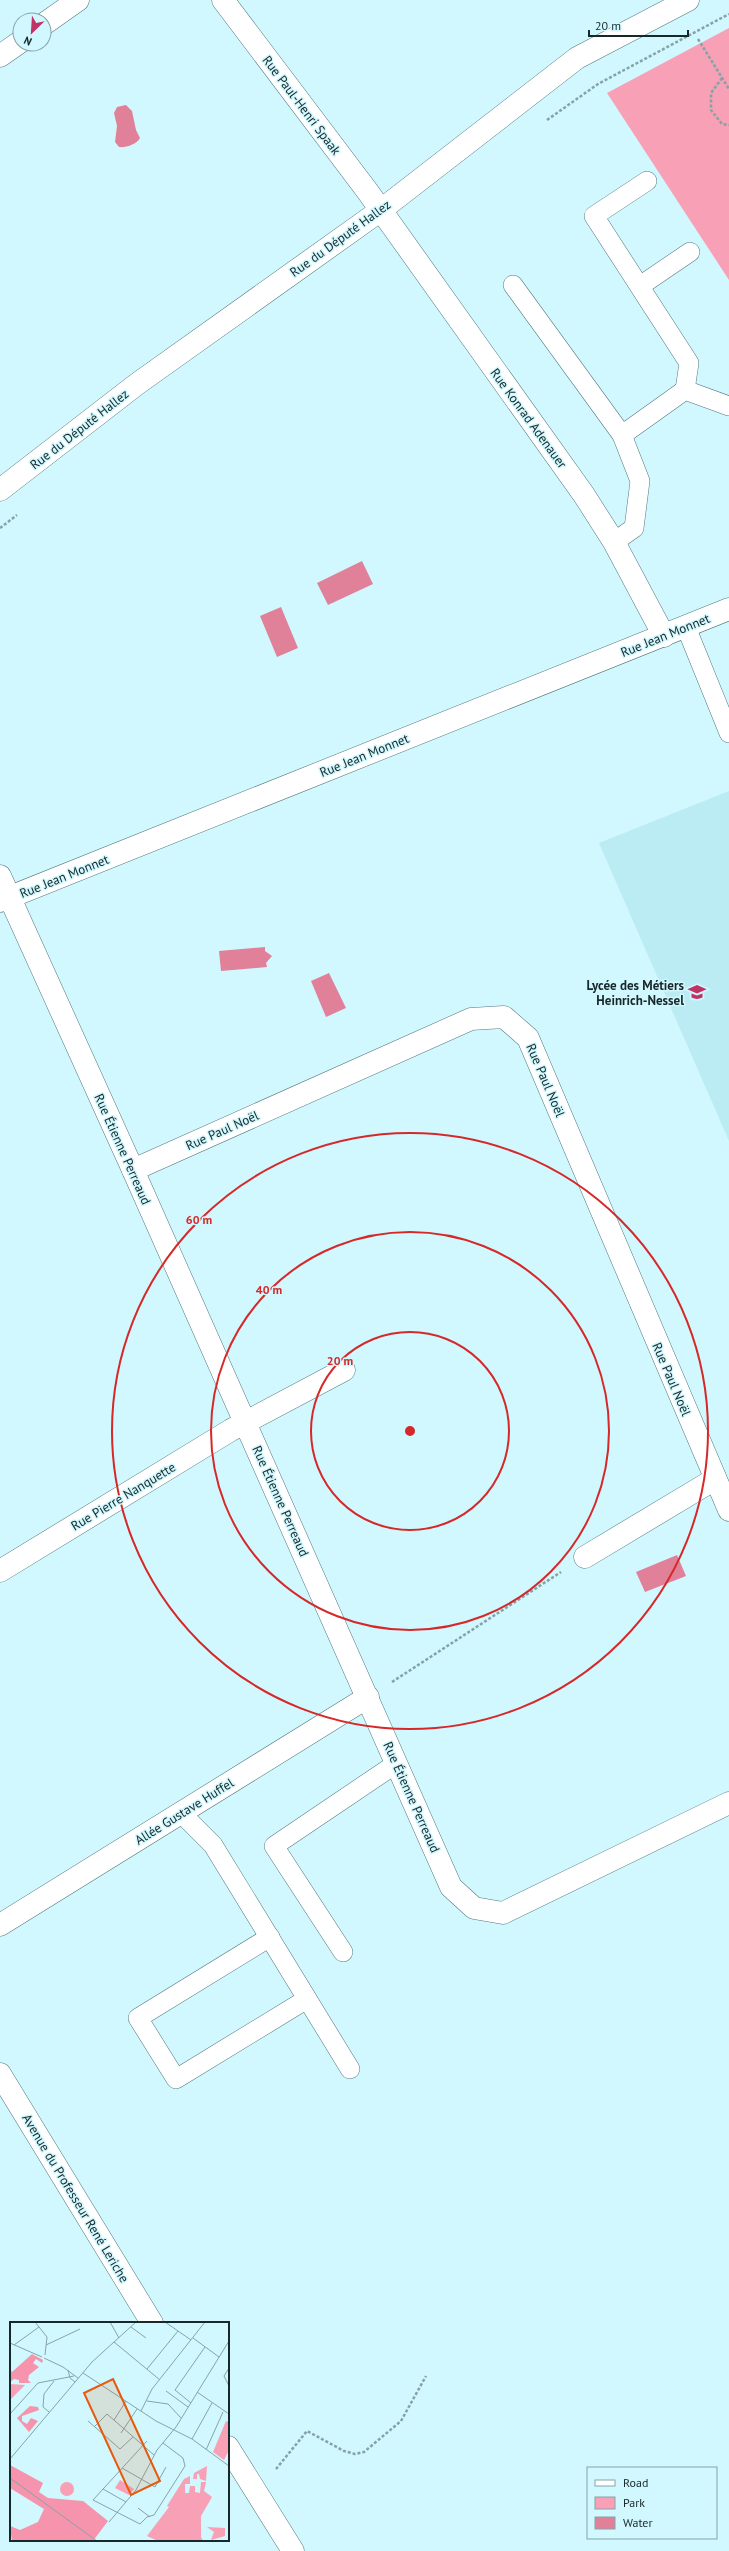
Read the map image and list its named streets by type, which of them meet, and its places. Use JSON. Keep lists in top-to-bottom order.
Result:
{
  "streets": {
    "street": [
      "Rue Paul-Henri Spaak",
      "Rue du Député Hallez",
      "Rue Konrad Adenauer",
      "Rue Jean Monnet",
      "Rue Paul Noël",
      "Rue Étienne Perreaud",
      "Rue Pierre Nanquette",
      "Allée Gustave Huffel",
      "Avenue du Professeur René Leriche"
    ]
  },
  "crossings": [
    ["Rue Paul-Henri Spaak", "Rue du Député Hallez"],
    ["Rue Paul-Henri Spaak", "Rue Konrad Adenauer"],
    ["Rue du Député Hallez", "Rue Konrad Adenauer"],
    ["Rue Konrad Adenauer", "Rue Jean Monnet"],
    ["Rue Jean Monnet", "Rue Étienne Perreaud"],
    ["Rue Paul Noël", "Rue Étienne Perreaud"],
    ["Rue Étienne Perreaud", "Rue Pierre Nanquette"],
    ["Rue Étienne Perreaud", "Allée Gustave Huffel"]
  ],
  "places": {
    "school or university": ["Lycée des Métiers Heinrich-Nessel"]
  },
  "legend": ["Road", "Park", "Water"],
  "scale_bar": "20 m",
  "north": "bottom left",
  "rings": ["60 m", "40 m", "20 m"]
}
